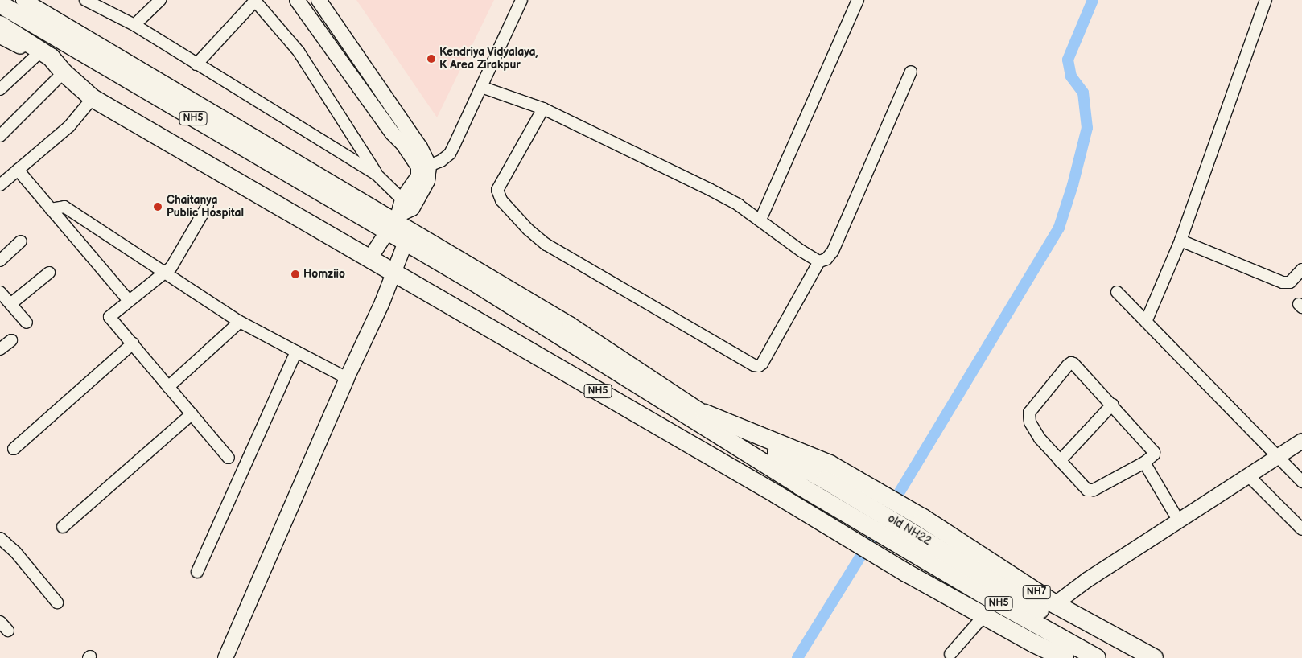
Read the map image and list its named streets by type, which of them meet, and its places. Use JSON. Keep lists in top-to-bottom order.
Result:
{
  "streets": {
    "highway": ["NH5", "old NH22", "NH7"]
  },
  "crossings": [
    ["NH5", "old NH22"],
    ["NH5", "NH7"],
    ["old NH22", "NH7"]
  ],
  "places": ["Kendriya Vidyalaya, K Area Zirakpur", "Chaitanya Public Hospital", "Homziio"]
}
